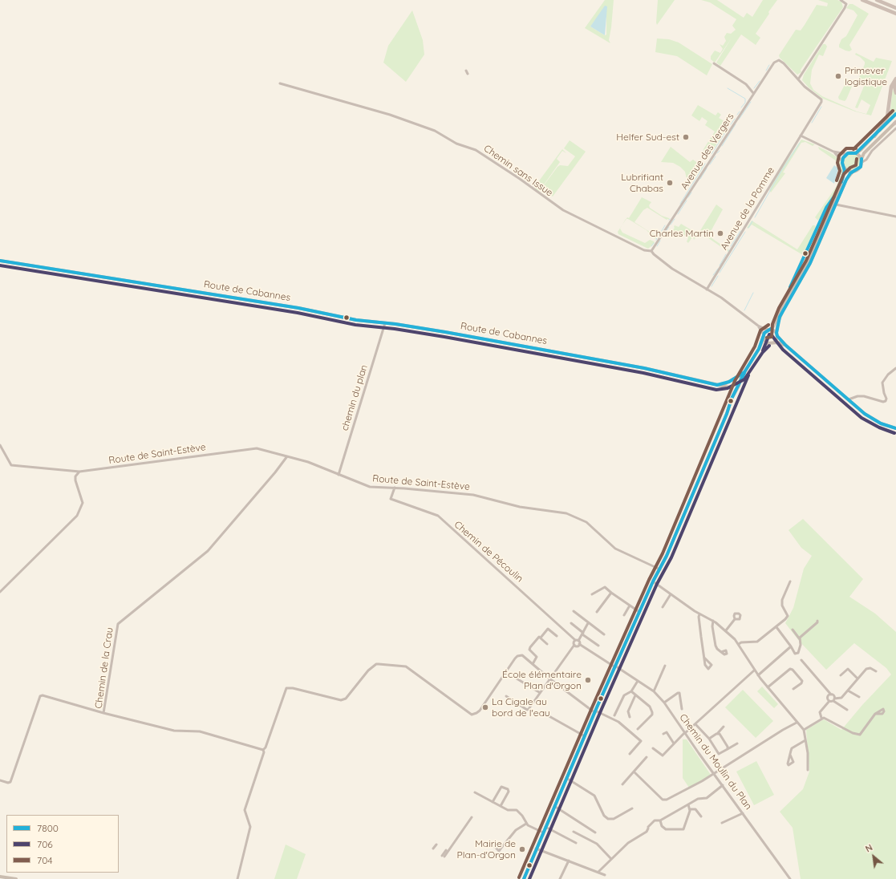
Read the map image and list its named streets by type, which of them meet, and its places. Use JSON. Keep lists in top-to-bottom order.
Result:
{
  "streets": {
    "main road": ["Route de Cabannes"],
    "street": [
      "Avenue des Vergers",
      "Chemin sans Issue",
      "Avenue de la Pomme",
      "chemin du plan",
      "Route de Saint-Estève",
      "Chemin de Pécoulin",
      "Chemin de la Crau",
      "Chemin du Moulin du Plan"
    ]
  },
  "crossings": [
    ["Avenue des Vergers", "Chemin sans Issue"],
    ["Avenue des Vergers", "Avenue de la Pomme"],
    ["Route de Cabannes", "chemin du plan"],
    ["chemin du plan", "Route de Saint-Estève"],
    ["Route de Saint-Estève", "Chemin de Pécoulin"],
    ["Route de Saint-Estève", "Chemin de la Crau"]
  ],
  "places": [
    "Primever logistique",
    "Helfer Sud-est",
    "Lubrifiant Chabas",
    "Charles Martin",
    "École élémentaire Plan d'Orgon",
    "La Cigale au bord de l'eau",
    "Mairie de Plan-d'Orgon"
  ],
  "lines": ["transit line 704", "transit line 7800", "transit line 706"],
  "legend": ["7800", "706", "704"],
  "north": "top left"
}
